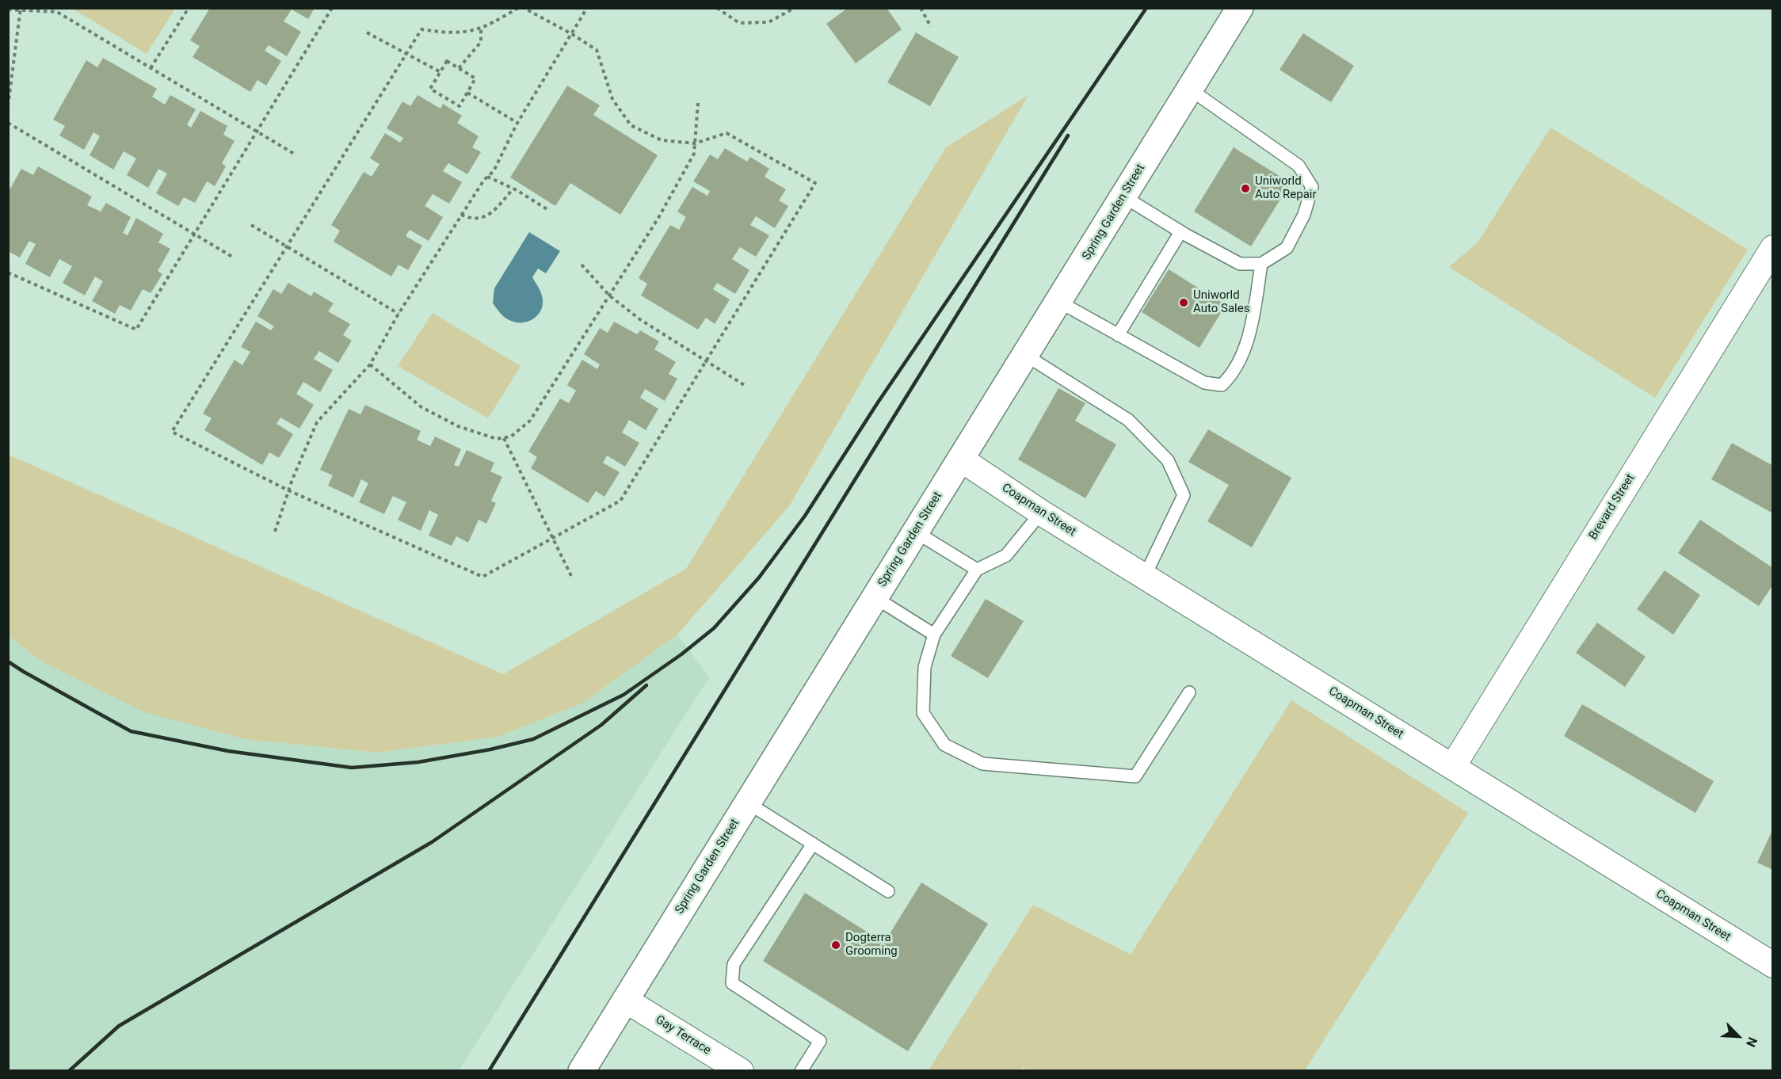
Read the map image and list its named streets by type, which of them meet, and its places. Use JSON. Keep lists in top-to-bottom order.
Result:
{
  "streets": {
    "main road": ["Spring Garden Street"],
    "street": ["Brevard Street", "Coapman Street", "Gay Terrace"]
  },
  "crossings": [
    ["Spring Garden Street", "Coapman Street"],
    ["Spring Garden Street", "Gay Terrace"],
    ["Brevard Street", "Coapman Street"]
  ],
  "places": ["Uniworld Auto Repair", "Uniworld Auto Sales", "Dogterra Grooming"],
  "north": "bottom right"
}
